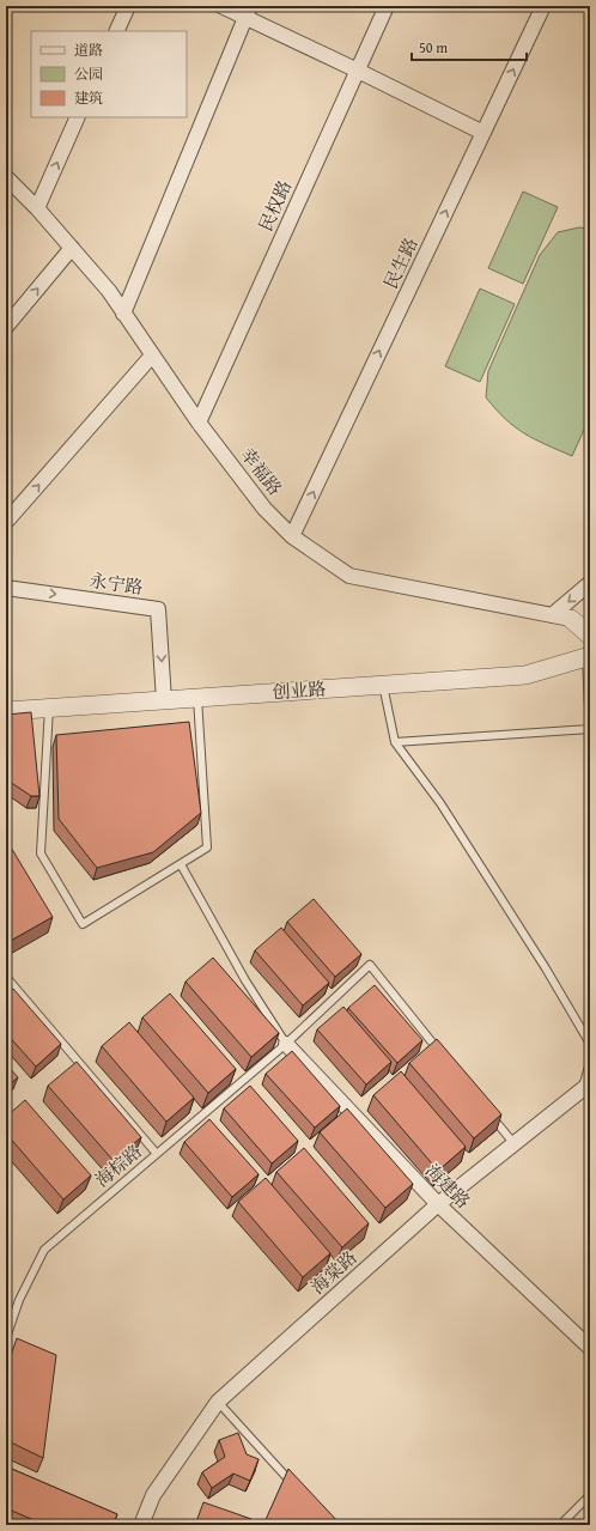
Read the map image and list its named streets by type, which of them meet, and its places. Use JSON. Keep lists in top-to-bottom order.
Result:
{
  "streets": {
    "street": [
      "民权路",
      "民生路",
      "幸福路",
      "永宁路",
      "创业路",
      "海建路",
      "海棠路"
    ],
    "lane": ["海棕路"]
  },
  "crossings": [
    ["民权路", "幸福路"],
    ["民生路", "幸福路"],
    ["永宁路", "创业路"],
    ["海棕路", "海建路"],
    ["海建路", "海棠路"]
  ],
  "one_way": ["民生路"],
  "legend": ["道路", "公园", "建筑"],
  "scale_bar": "50 m"
}
